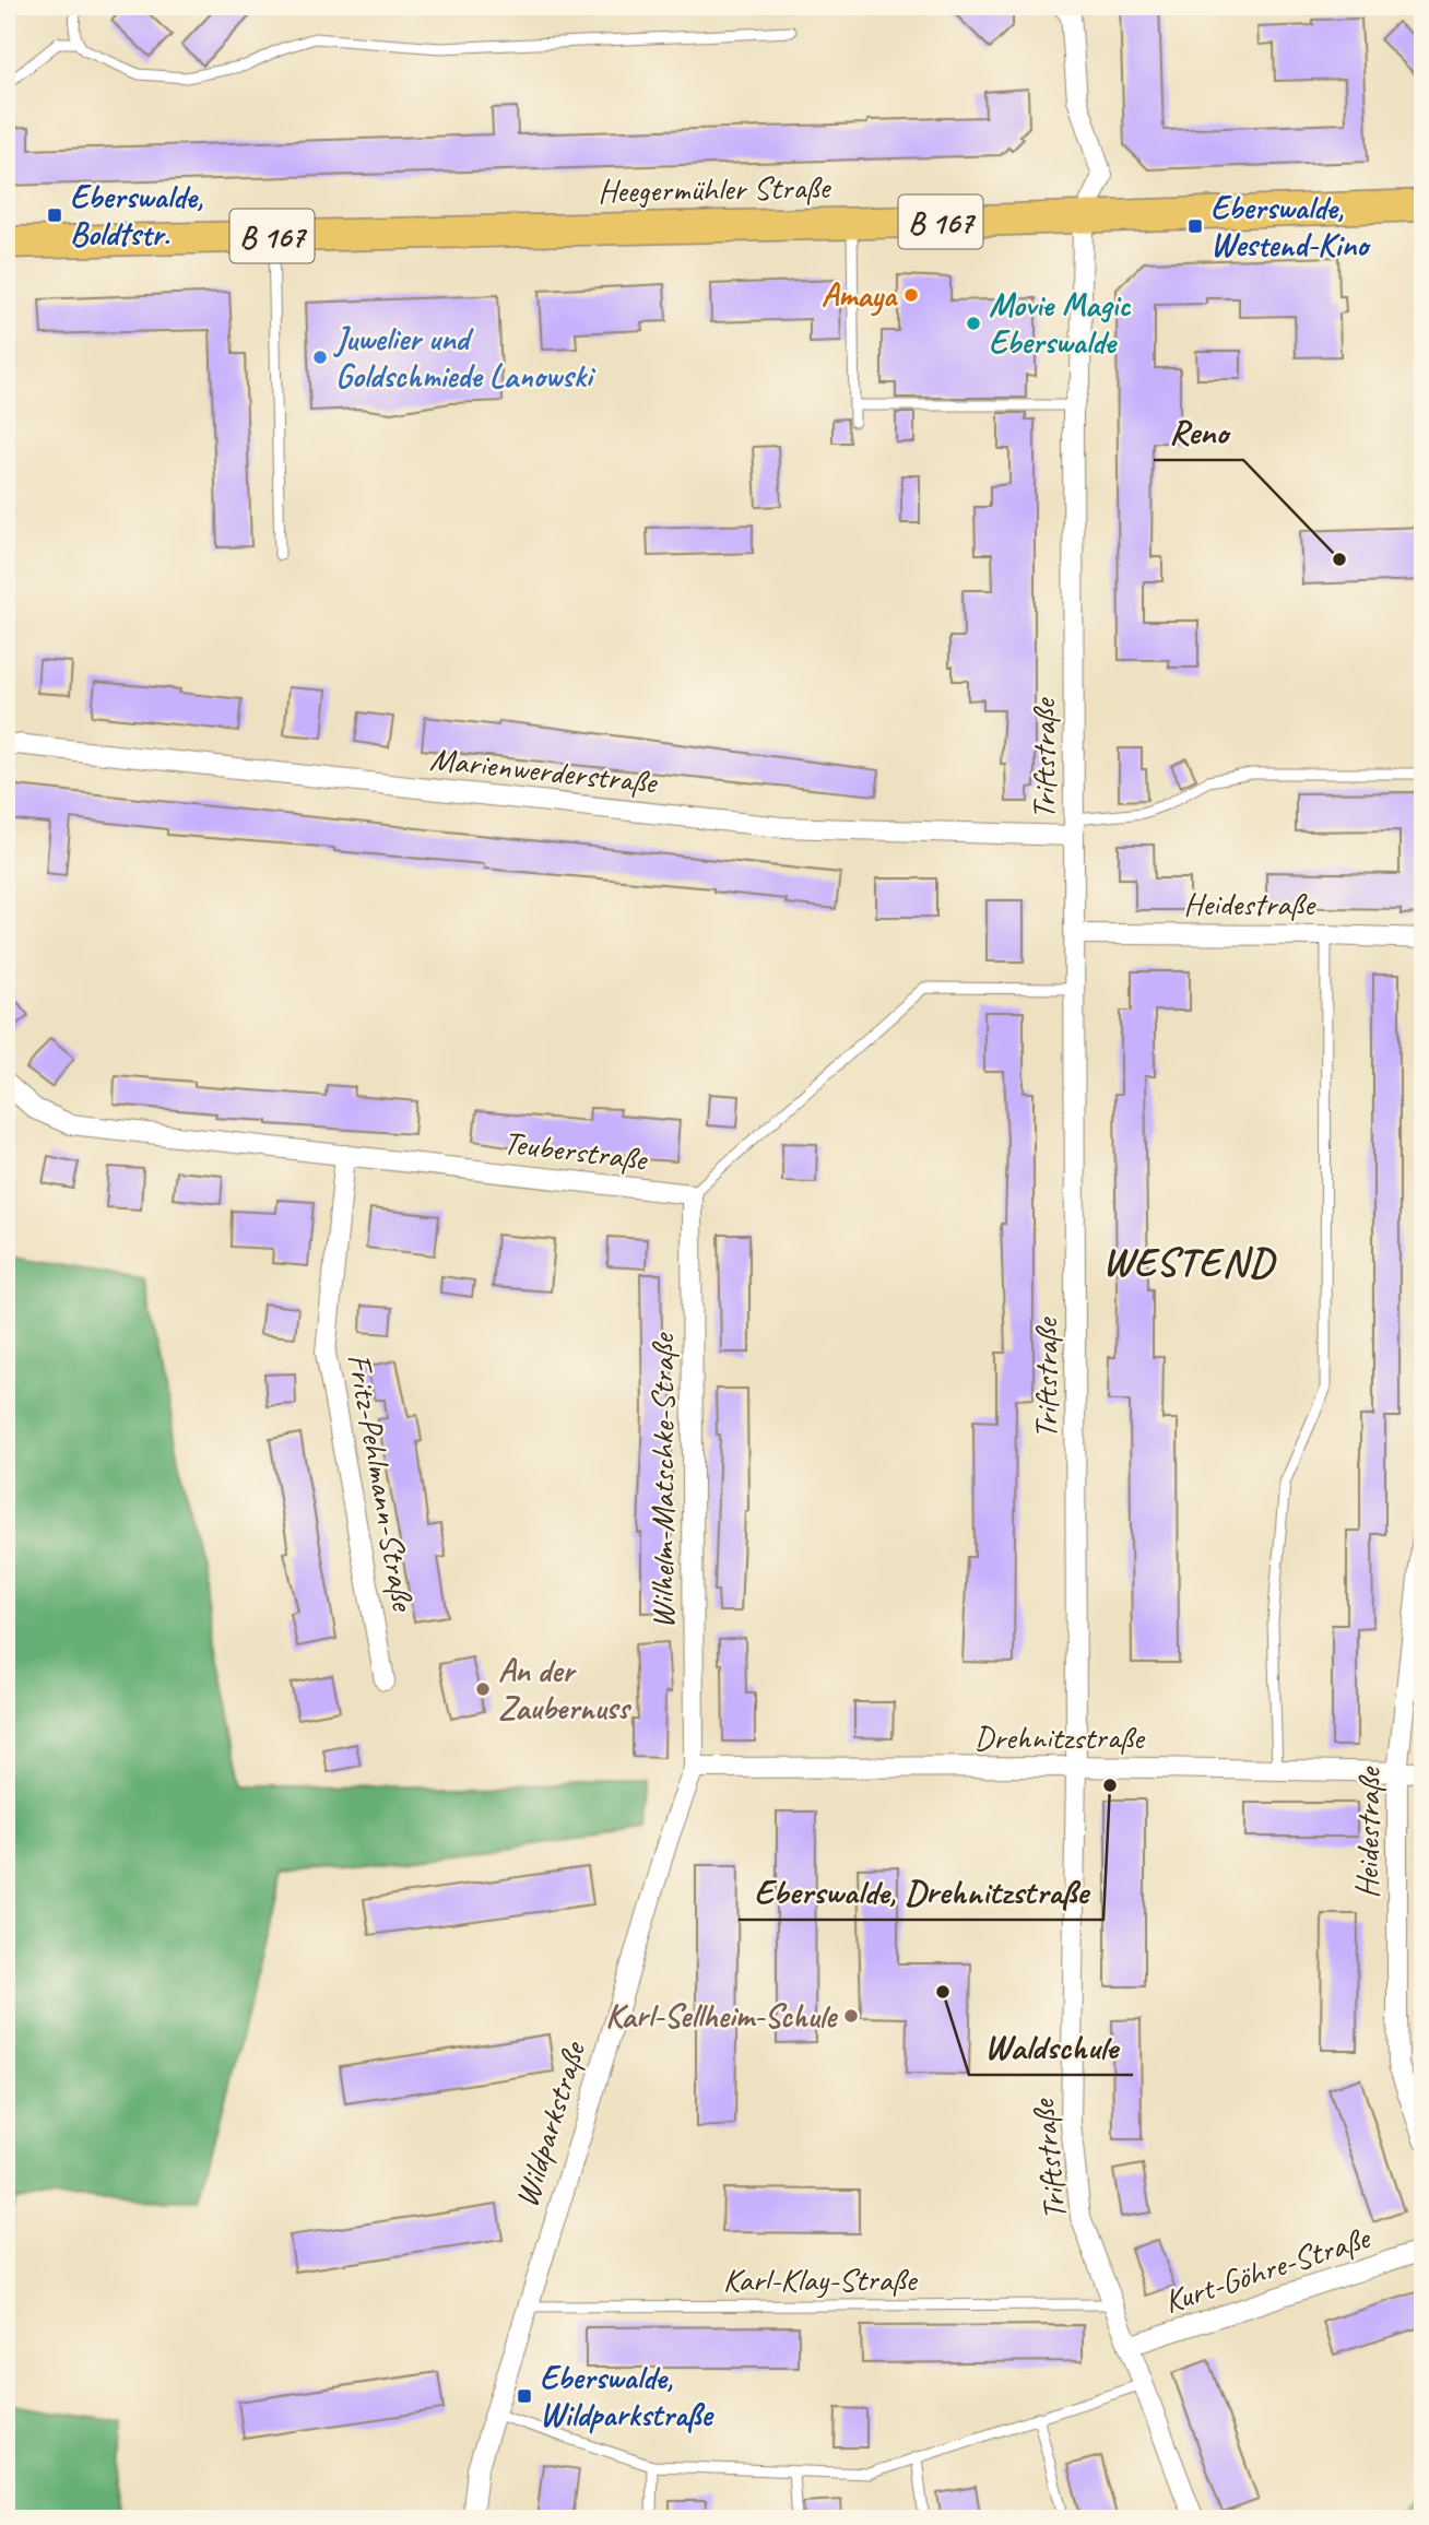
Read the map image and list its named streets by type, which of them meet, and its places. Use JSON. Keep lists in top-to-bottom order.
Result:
{
  "streets": {
    "main road": ["Heegermühler Straße", "B 167"],
    "street": [
      "Triftstraße",
      "Marienwerderstraße",
      "Heidestraße",
      "Teuberstraße",
      "Fritz-Pehlmann-Straße",
      "Wilhelm-Matschke-Straße",
      "Drehnitzstraße",
      "Wildparkstraße",
      "Kurt-Göhre-Straße"
    ],
    "lane": ["Karl-Klay-Straße"]
  },
  "crossings": [
    ["Heegermühler Straße", "Triftstraße"],
    ["Triftstraße", "Marienwerderstraße"],
    ["Triftstraße", "Heidestraße"],
    ["Triftstraße", "Drehnitzstraße"],
    ["Triftstraße", "Kurt-Göhre-Straße"],
    ["Triftstraße", "Karl-Klay-Straße"],
    ["Heidestraße", "Drehnitzstraße"],
    ["Teuberstraße", "Fritz-Pehlmann-Straße"],
    ["Teuberstraße", "Wilhelm-Matschke-Straße"],
    ["Wilhelm-Matschke-Straße", "Drehnitzstraße"],
    ["Wilhelm-Matschke-Straße", "Wildparkstraße"],
    ["Drehnitzstraße", "Wildparkstraße"],
    ["Wildparkstraße", "Karl-Klay-Straße"]
  ],
  "districts": ["WESTEND"],
  "places": {
    "transit": ["Eberswalde, Boldtstr.", "Eberswalde, Westend-Kino", "Eberswalde, Wildparkstraße"],
    "other": [
      "Amaya",
      "Movie Magic Eberswalde",
      "Juwelier und Goldschmiede Lanowski",
      "Reno",
      "An der Zaubernuss",
      "Eberswalde, Drehnitzstraße",
      "Waldschule",
      "Karl-Sellheim-Schule"
    ]
  }
}
